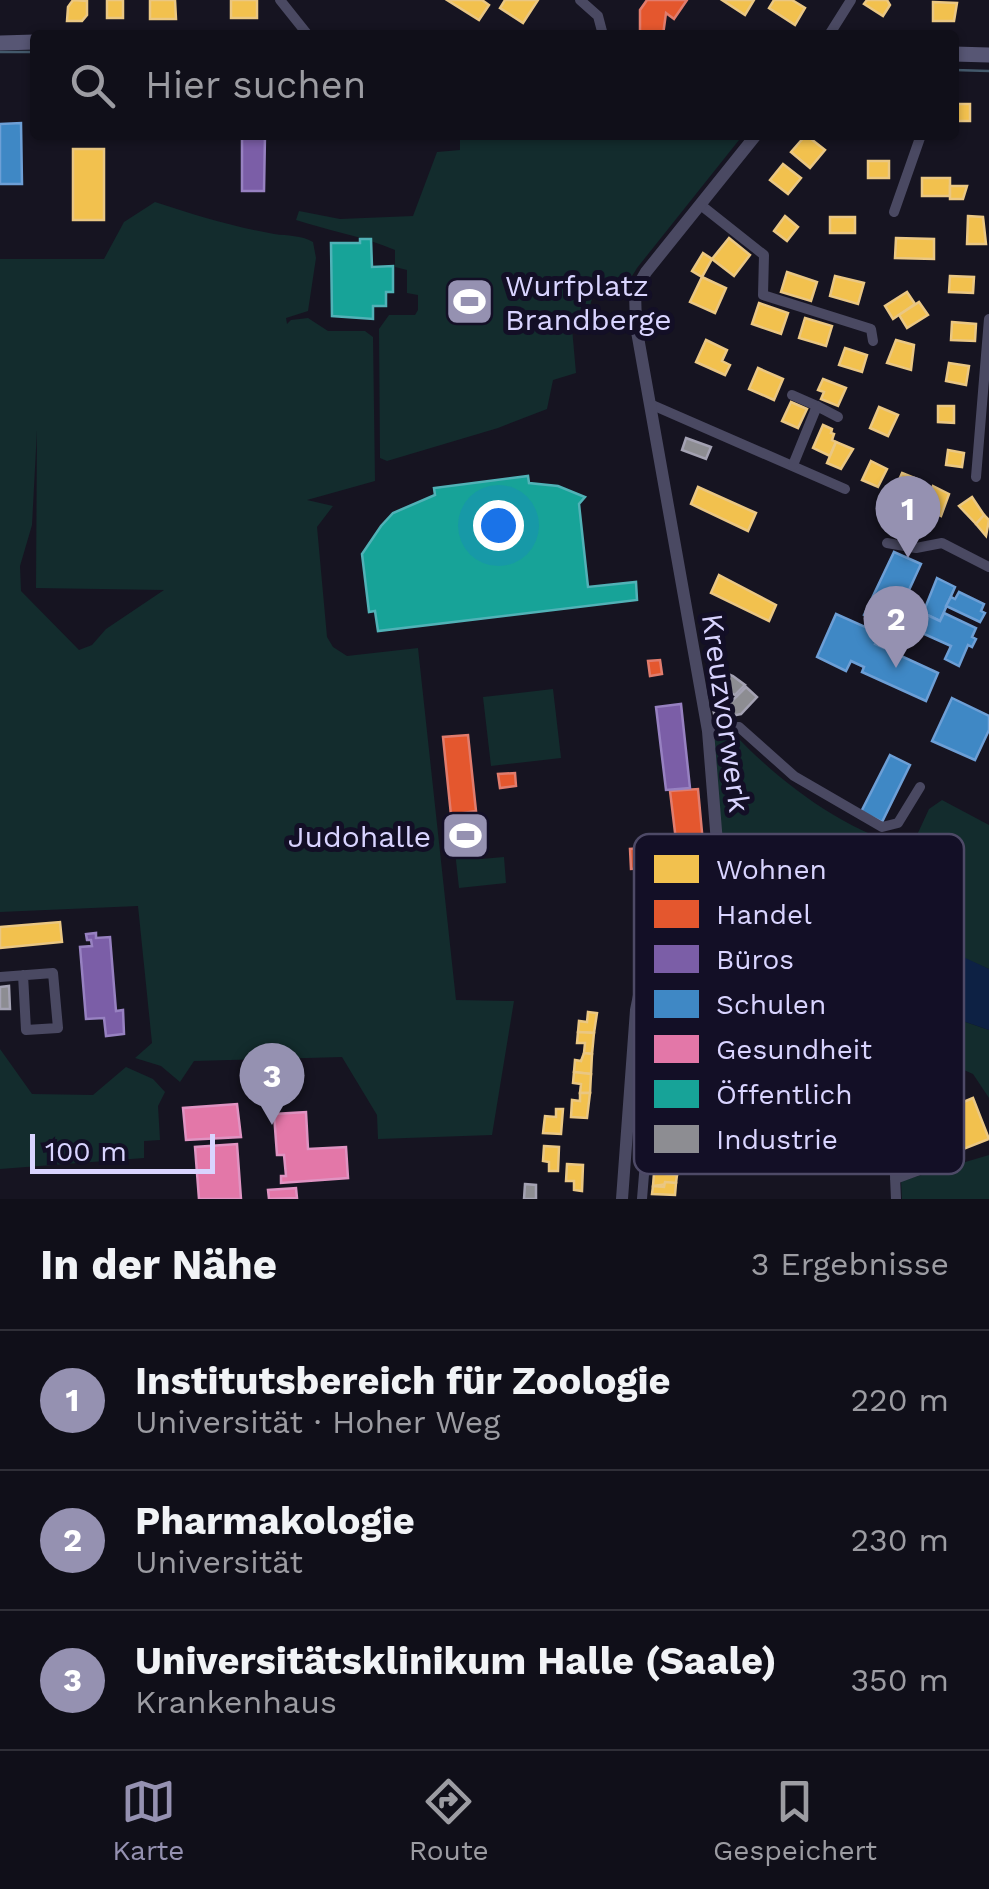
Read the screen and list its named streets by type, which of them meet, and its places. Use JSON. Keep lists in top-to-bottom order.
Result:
{
  "streets": {
    "street": ["Kreuzvorwerk"]
  },
  "places": {
    "sports": ["Wurfplatz Brandberge", "Judohalle"]
  },
  "legend": [
    "Wohnen",
    "Handel",
    "Büros",
    "Schulen",
    "Gesundheit",
    "Öffentlich",
    "Industrie"
  ],
  "scale_bar": "100 m",
  "page": {
    "search": "Hier suchen",
    "pins": ["1", "2", "3"],
    "scale": "100 m",
    "heading": ["In der Nähe", "3 Ergebnisse"],
    "list": [
      {
        "mark": "1",
        "name": "Institutsbereich für Zoologie",
        "note": "Universität · Hoher Weg",
        "value": "220 m"
      },
      {
        "mark": "2",
        "name": "Pharmakologie",
        "note": "Universität",
        "value": "230 m"
      },
      {
        "mark": "3",
        "name": "Universitätsklinikum Halle (Saale)",
        "note": "Krankenhaus",
        "value": "350 m"
      }
    ],
    "nav": ["Karte", "Route", "Gespeichert"]
  }
}
